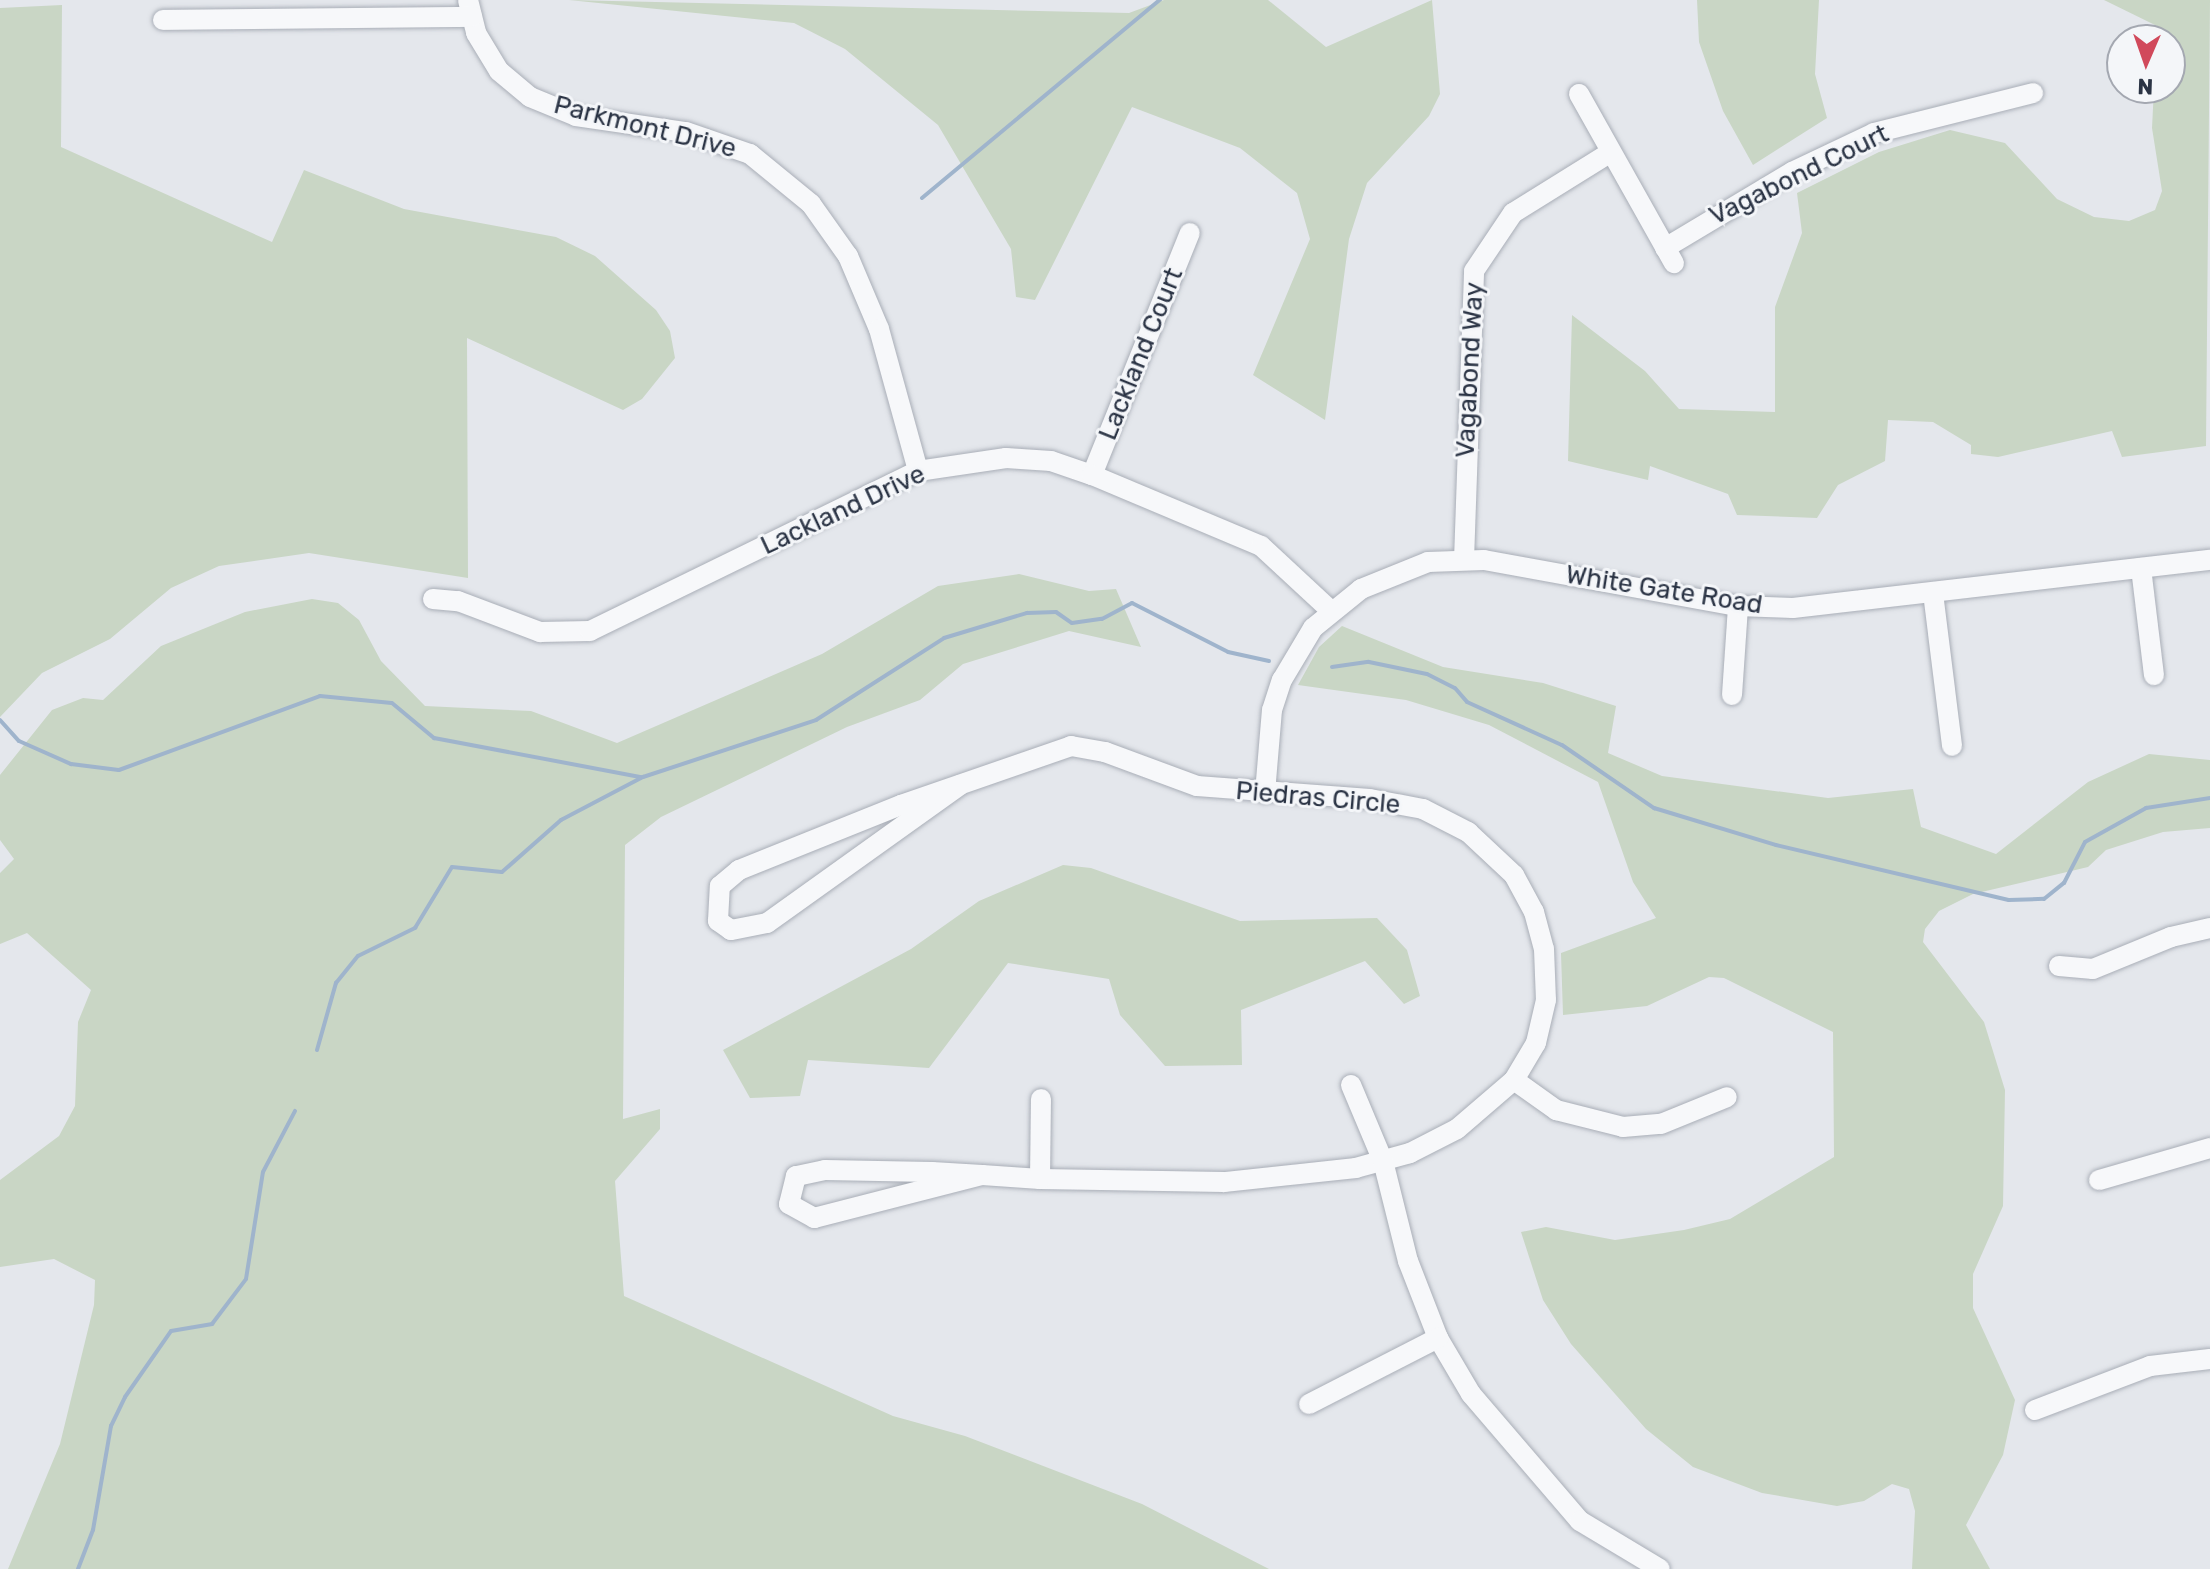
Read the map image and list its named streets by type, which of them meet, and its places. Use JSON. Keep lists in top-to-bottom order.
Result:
{
  "streets": {
    "street": [
      "Parkmont Drive",
      "Vagabond Court",
      "Lackland Court",
      "Vagabond Way",
      "Lackland Drive",
      "White Gate Road",
      "Piedras Circle"
    ]
  },
  "crossings": [
    ["Parkmont Drive", "Lackland Drive"],
    ["Vagabond Court", "Vagabond Way"],
    ["Lackland Court", "Lackland Drive"],
    ["Vagabond Way", "White Gate Road"],
    ["Lackland Drive", "White Gate Road"],
    ["White Gate Road", "Piedras Circle"]
  ],
  "north": "bottom"
}
